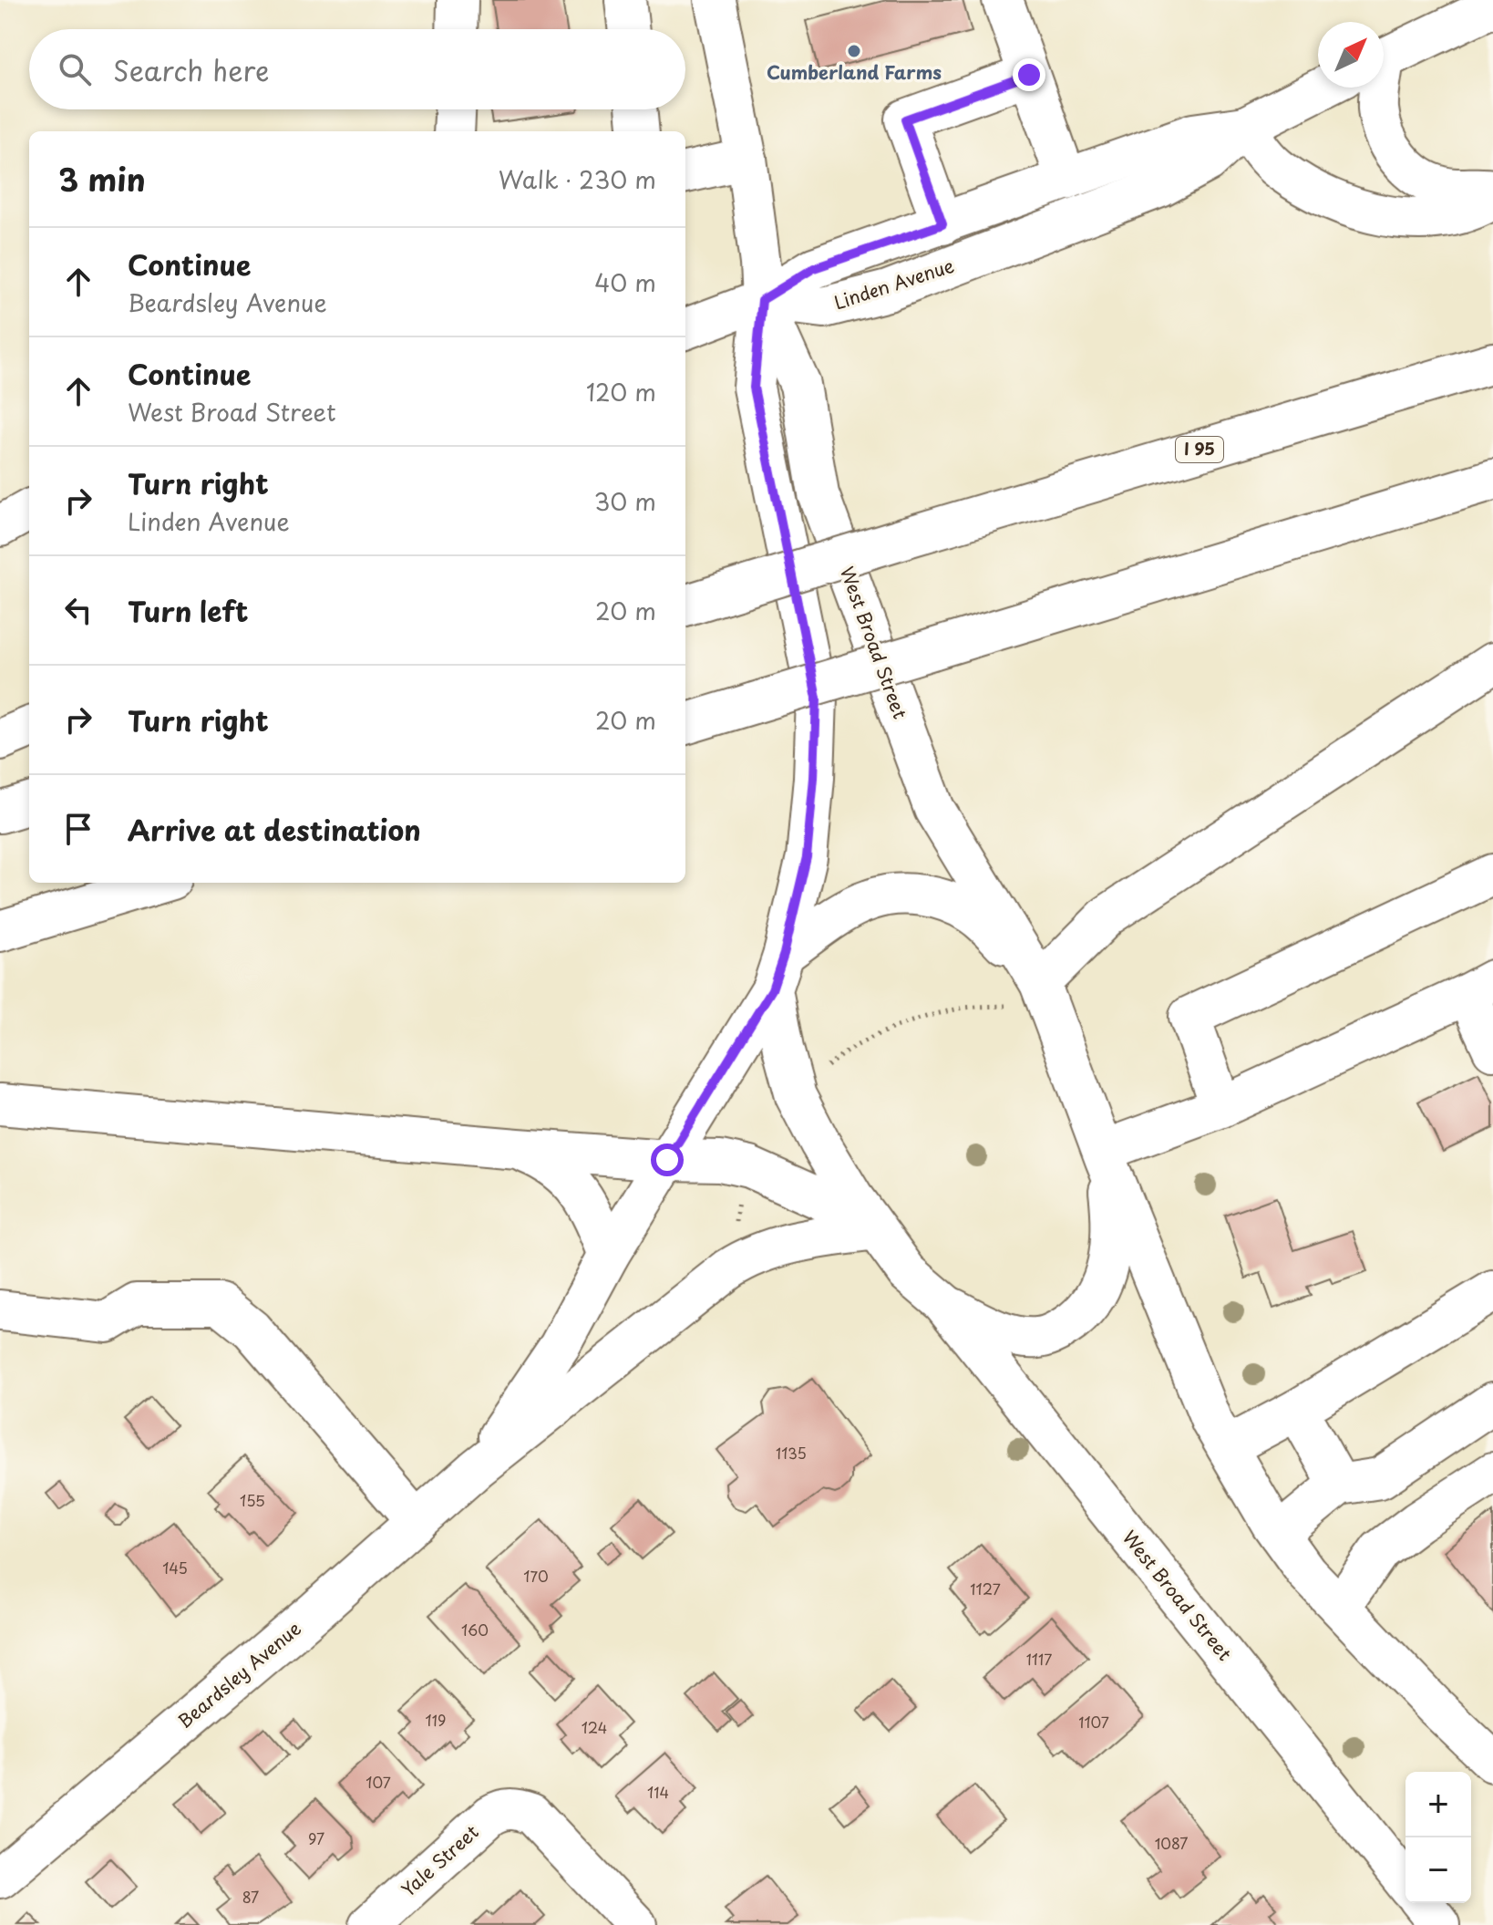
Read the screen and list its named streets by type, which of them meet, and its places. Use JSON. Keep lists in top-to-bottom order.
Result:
{
  "streets": {
    "main road": [
      "Linden Avenue",
      "I 95",
      "West Broad Street",
      "Beardsley Avenue",
      "Yale Street"
    ]
  },
  "crossings": [
    ["Linden Avenue", "West Broad Street"],
    ["West Broad Street", "Beardsley Avenue"]
  ],
  "places": ["Cumberland Farms"],
  "house_numbers": [
    "1135",
    "155",
    "145",
    "170",
    "1127",
    "160",
    "1117",
    "119",
    "1107",
    "124",
    "107",
    "114",
    "97",
    "1087",
    "87"
  ],
  "north": "top right",
  "page": {
    "search": "Search here",
    "heading": ["3 min", "Walk · 230 m"],
    "list": [
      ["Continue", "Beardsley Avenue", "40 m"],
      ["Continue", "West Broad Street", "120 m"],
      ["Turn right", "Linden Avenue", "30 m"],
      ["Turn left", "20 m"],
      ["Turn right", "20 m"],
      "Arrive at destination"
    ],
    "map_buttons": ["+", "−"]
  }
}
